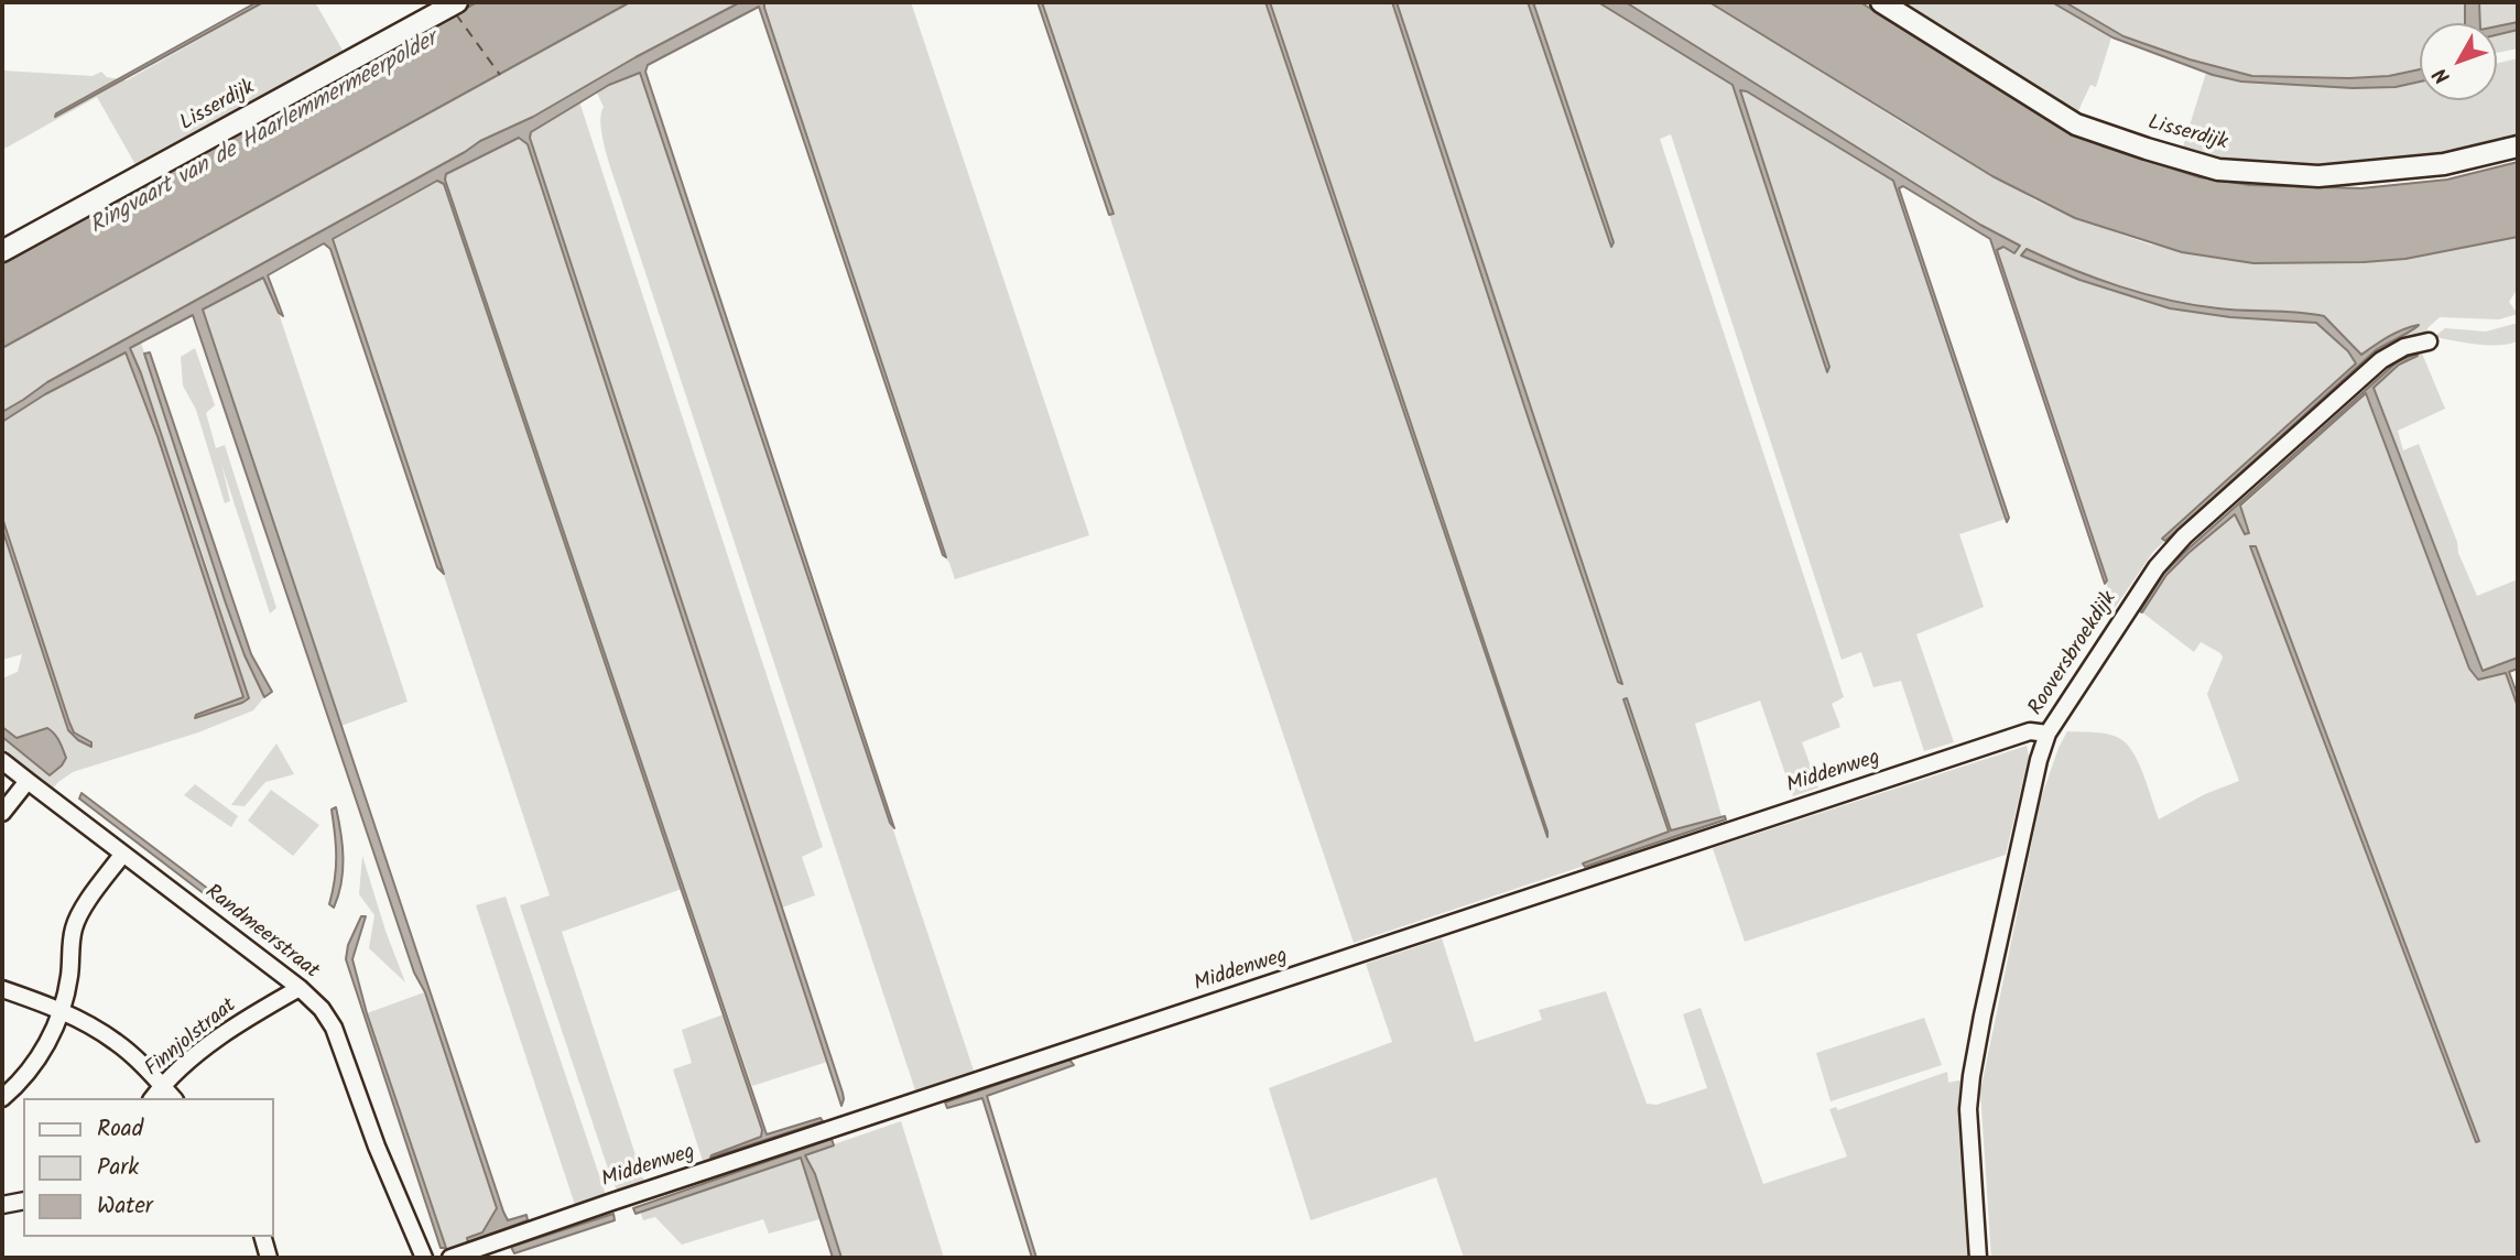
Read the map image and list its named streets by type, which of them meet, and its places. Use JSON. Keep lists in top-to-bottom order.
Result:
{
  "streets": {
    "street": [
      "Lisserdijk",
      "Rooversbroekdijk",
      "Middenweg",
      "Randmeerstraat",
      "Finnjolstraat"
    ]
  },
  "crossings": [
    ["Rooversbroekdijk", "Middenweg"],
    ["Randmeerstraat", "Finnjolstraat"]
  ],
  "water": ["Ringvaart van de Haarlemmermeerpolder"],
  "legend": ["Road", "Park", "Water"],
  "north": "bottom left"
}
